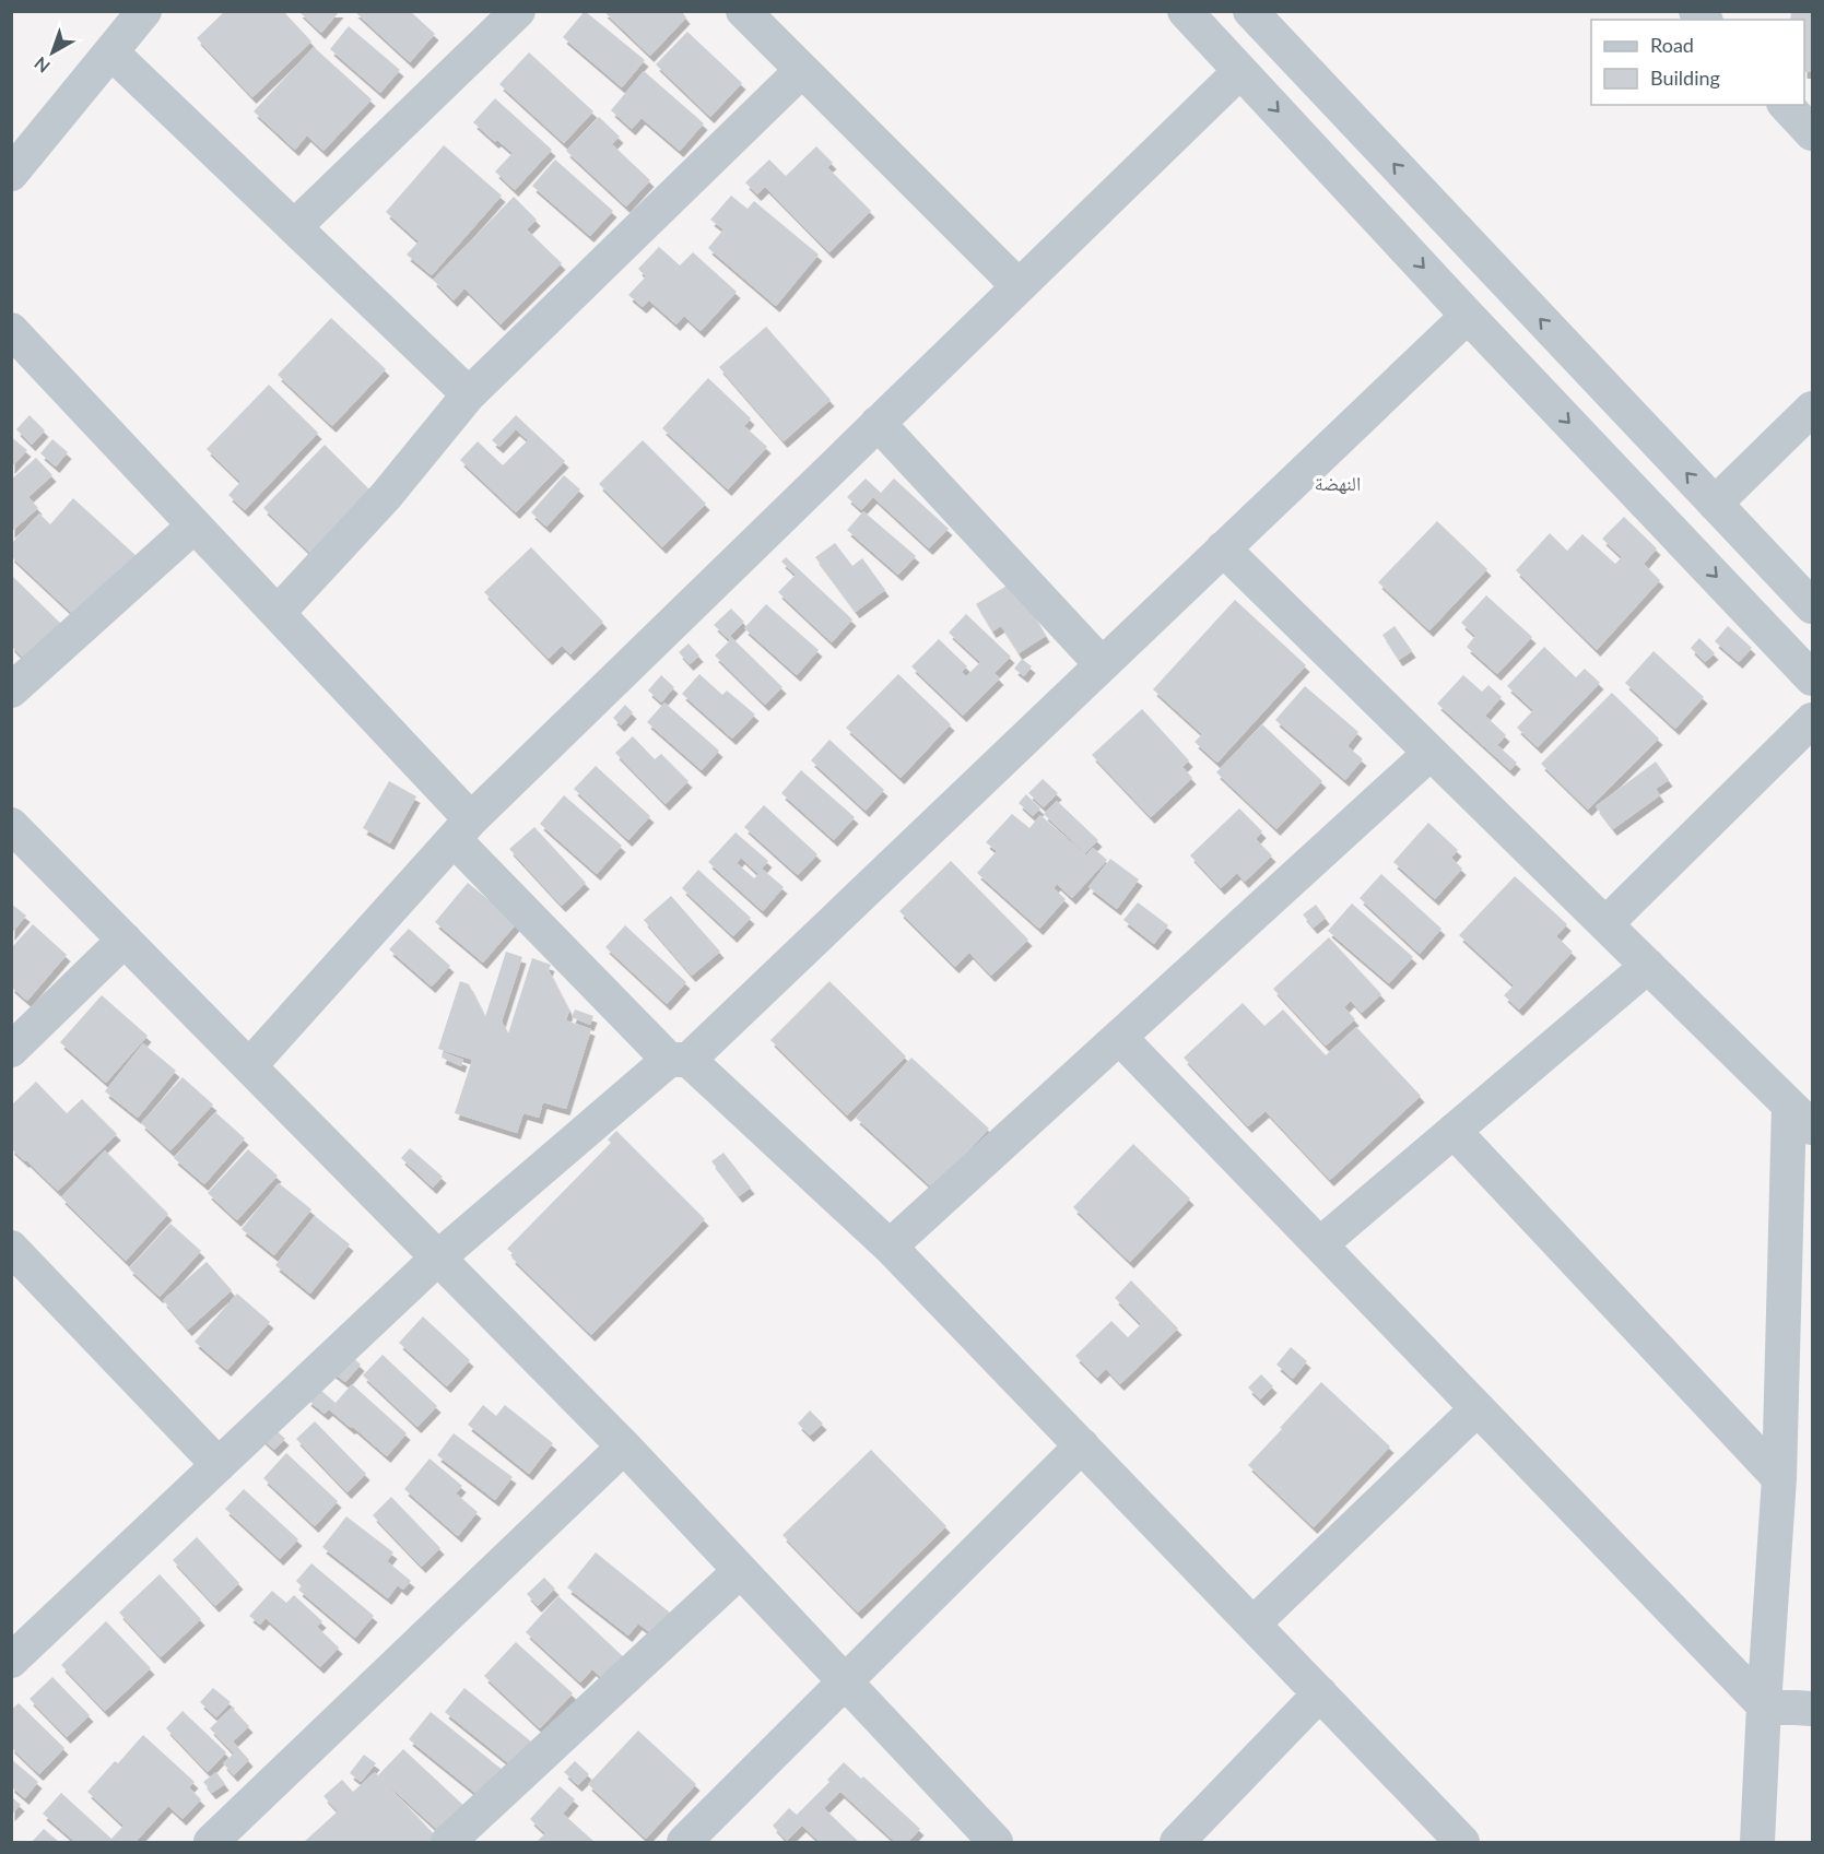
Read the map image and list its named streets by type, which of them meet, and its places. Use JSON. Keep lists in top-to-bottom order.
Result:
{
  "districts": ["النهضة"],
  "legend": ["Road", "Building"],
  "north": "bottom left"
}
